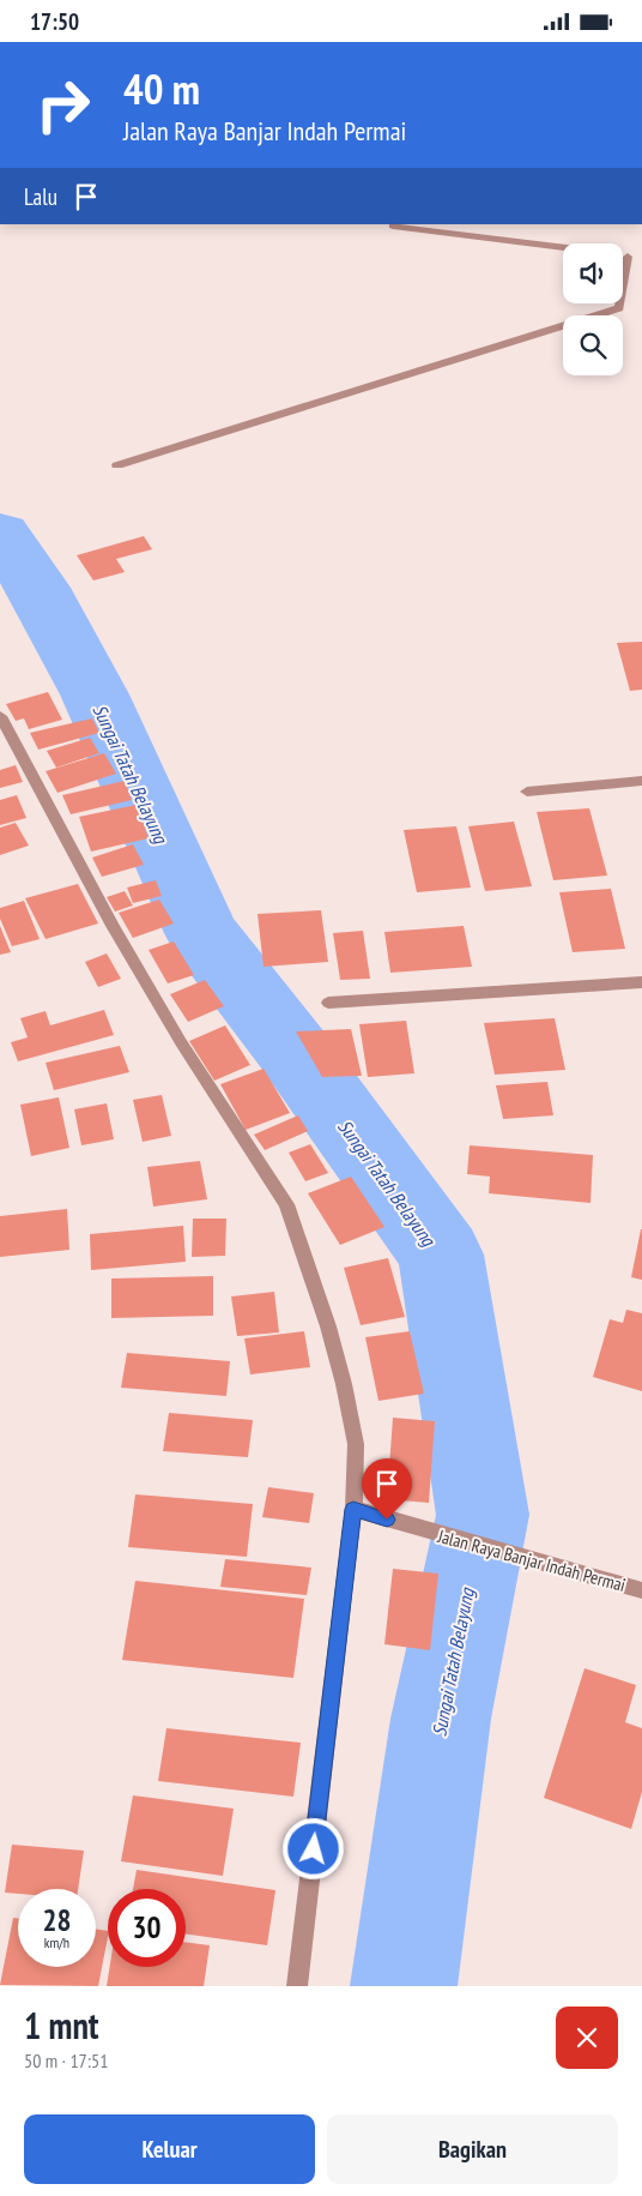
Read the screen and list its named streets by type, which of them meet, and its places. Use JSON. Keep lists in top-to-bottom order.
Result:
{
  "streets": {
    "street": ["Jalan Raya Banjar Indah Permai"]
  },
  "water": ["Sungai Tatah Belayung"],
  "page": {
    "status": "17:50",
    "turn": ["40 m", "Jalan Raya Banjar Indah Permai"],
    "then": "Lalu",
    "speed": "28 km/h",
    "limit": "30",
    "heading": ["1 mnt", "50 m · 17:51"],
    "buttons": ["Keluar", "Bagikan"]
  }
}
